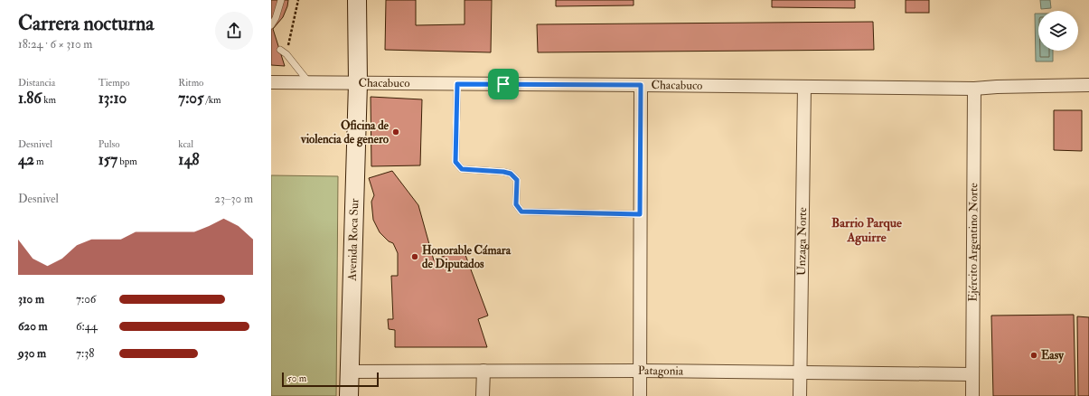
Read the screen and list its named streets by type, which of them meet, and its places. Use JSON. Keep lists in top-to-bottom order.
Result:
{
  "streets": {
    "main road": ["Avenida Roca Sur"],
    "street": [
      "Chacabuco",
      "Unzaga Norte",
      "Ejército Argentino Norte",
      "Patagonia"
    ]
  },
  "crossings": [
    ["Chacabuco", "Avenida Roca Sur"],
    ["Chacabuco", "Unzaga Norte"],
    ["Chacabuco", "Ejército Argentino Norte"],
    ["Avenida Roca Sur", "Patagonia"],
    ["Unzaga Norte", "Patagonia"],
    ["Ejército Argentino Norte", "Patagonia"]
  ],
  "districts": ["Barrio Parque Aguirre"],
  "places": ["Oficina de violencia de genero", "Honorable Cámara de Diputados", "Easy"],
  "scale_bar": "50 m",
  "page": {
    "heading": ["Carrera nocturna", "18:24 · 6 × 310 m"],
    "stats": [
      ["Distancia", "1.86 km"],
      ["Tiempo", "13:10"],
      ["Ritmo", "7:05 /km"],
      ["Desnivel", "42 m"],
      ["Pulso", "157 bpm"],
      ["kcal", "148"]
    ],
    "chart": ["Desnivel", "23–30 m"],
    "list": [
      {
        "name": "310 m",
        "note": "7:06"
      },
      {
        "name": "620 m",
        "note": "6:44"
      },
      {
        "name": "930 m",
        "note": "7:38"
      }
    ],
    "scale": "50 m"
  }
}
